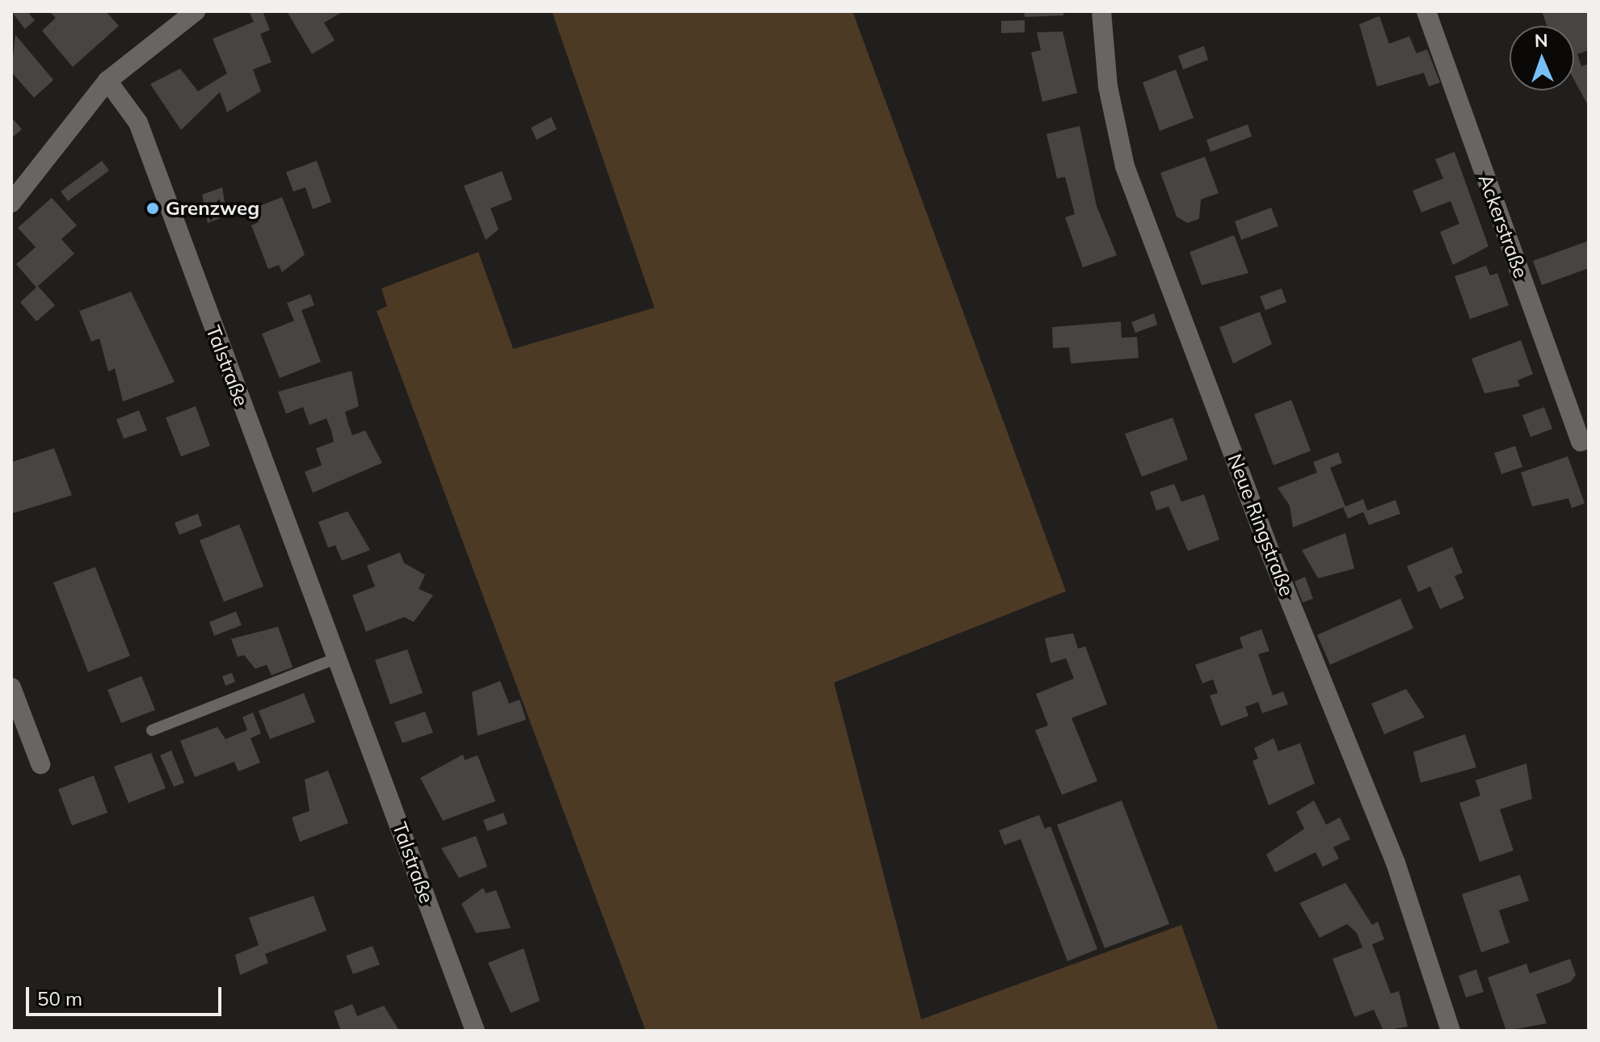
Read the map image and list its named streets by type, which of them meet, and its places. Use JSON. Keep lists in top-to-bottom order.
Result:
{
  "streets": {
    "street": ["Ackerstraße", "Talstraße", "Neue Ringstraße"]
  },
  "places": ["Grenzweg"],
  "scale_bar": "50 m",
  "north": "top"
}
